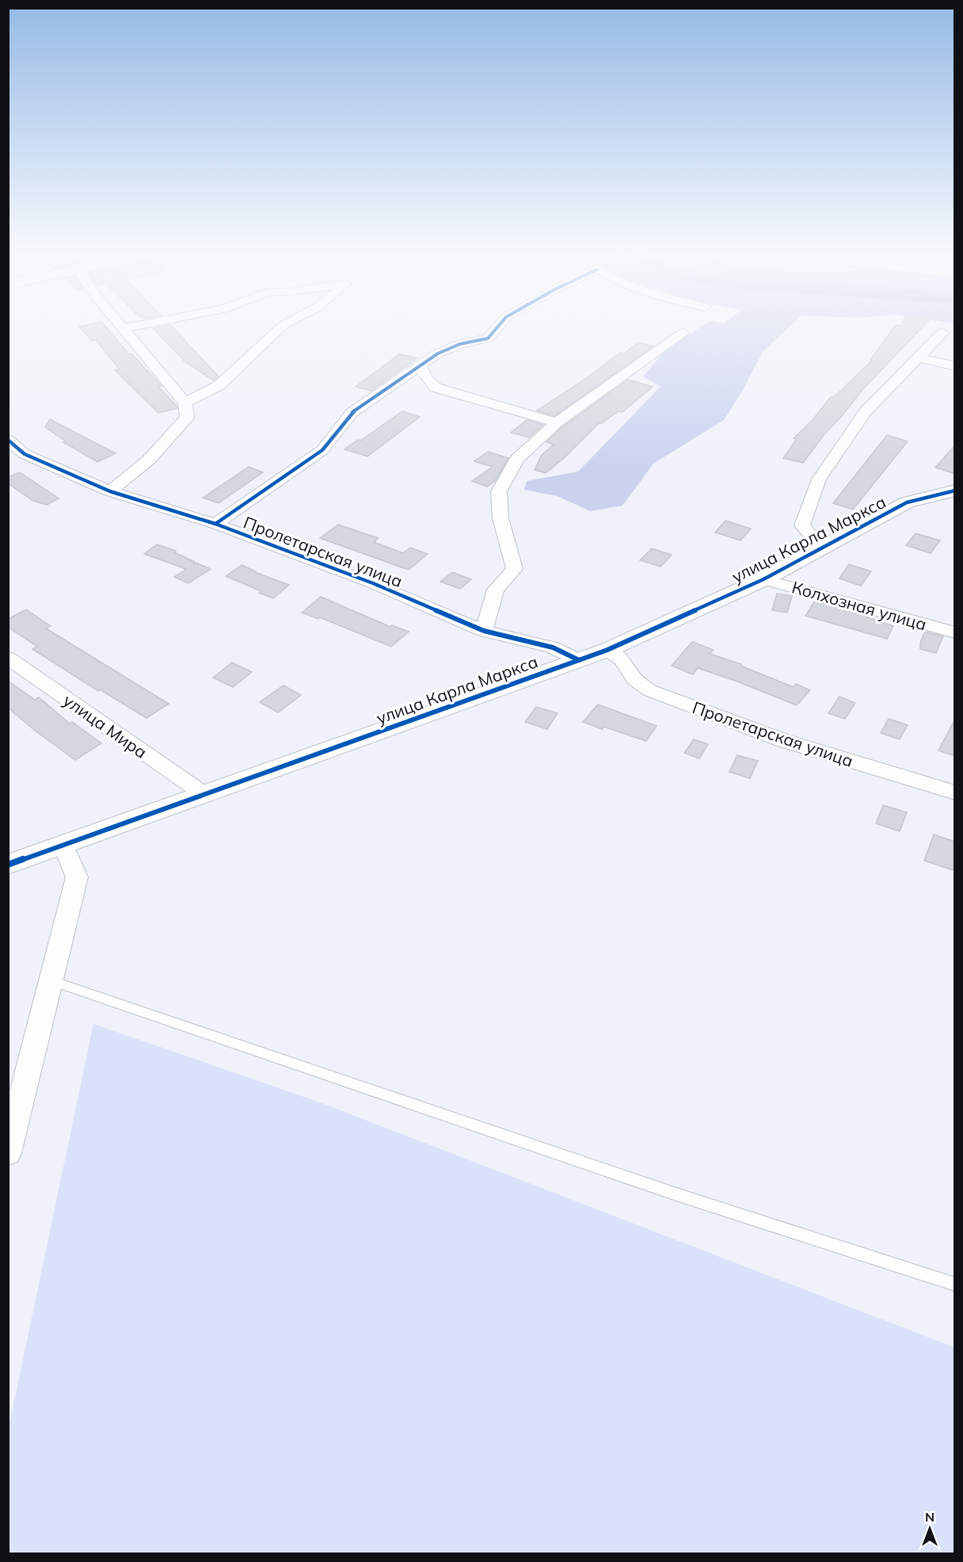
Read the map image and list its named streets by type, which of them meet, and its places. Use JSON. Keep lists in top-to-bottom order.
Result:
{
  "streets": {
    "street": [
      "улица Карла Маркса",
      "Пролетарская улица",
      "Колхозная улица",
      "улица Мира"
    ]
  },
  "crossings": [
    ["улица Карла Маркса", "Пролетарская улица"],
    ["улица Карла Маркса", "Колхозная улица"],
    ["улица Карла Маркса", "улица Мира"]
  ],
  "north": "top"
}
